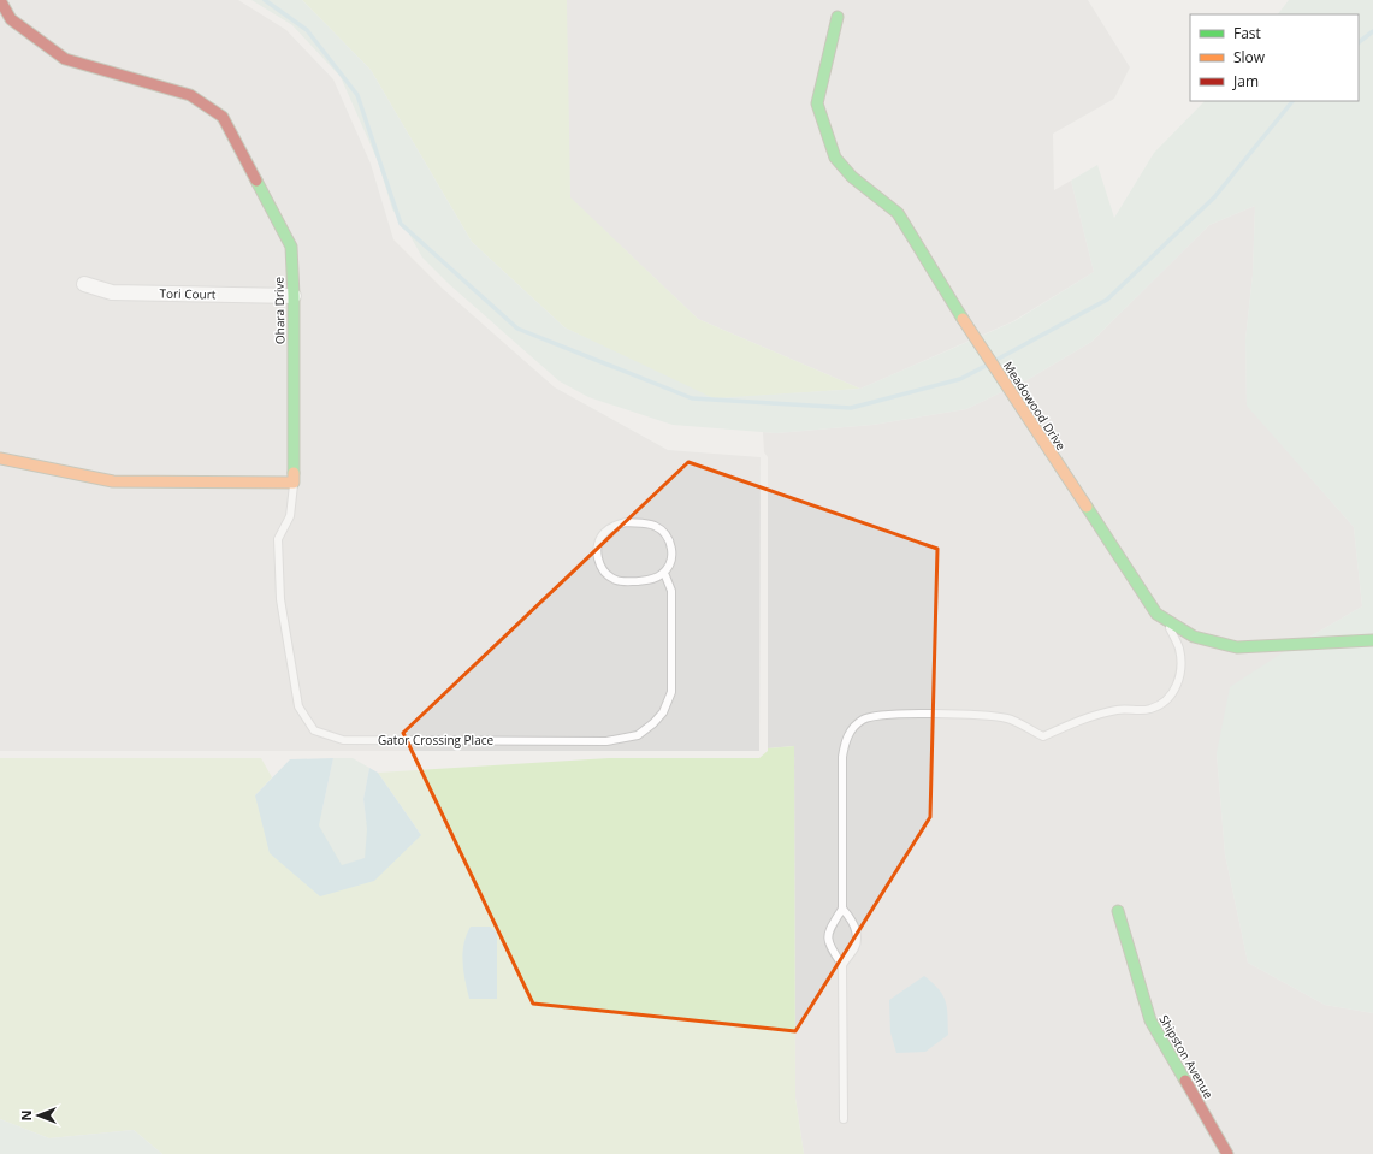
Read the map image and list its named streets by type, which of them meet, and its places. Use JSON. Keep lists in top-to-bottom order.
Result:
{
  "streets": {
    "street": [
      "Tori Court",
      "Ohara Drive",
      "Meadowood Drive",
      "Shipston Avenue"
    ],
    "lane": ["Gator Crossing Place"]
  },
  "crossings": [
    ["Tori Court", "Ohara Drive"],
    ["Ohara Drive", "Gator Crossing Place"]
  ],
  "legend": ["Fast", "Slow", "Jam"],
  "north": "left"
}
